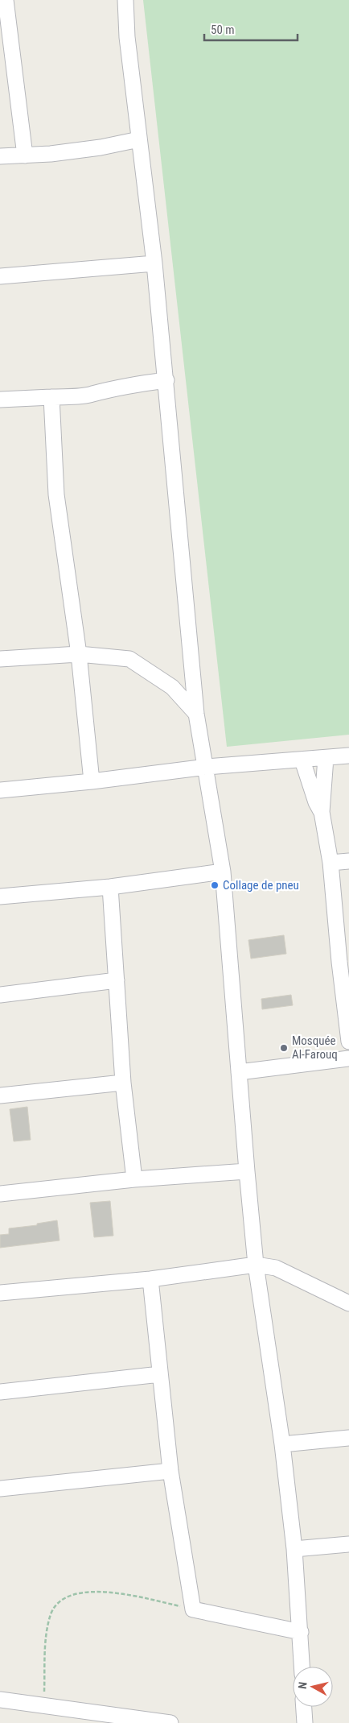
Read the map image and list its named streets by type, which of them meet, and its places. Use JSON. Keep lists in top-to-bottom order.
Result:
{
  "places": ["Collage de pneu", "Mosquée Al-Farouq"],
  "scale_bar": "50 m",
  "north": "left"
}
